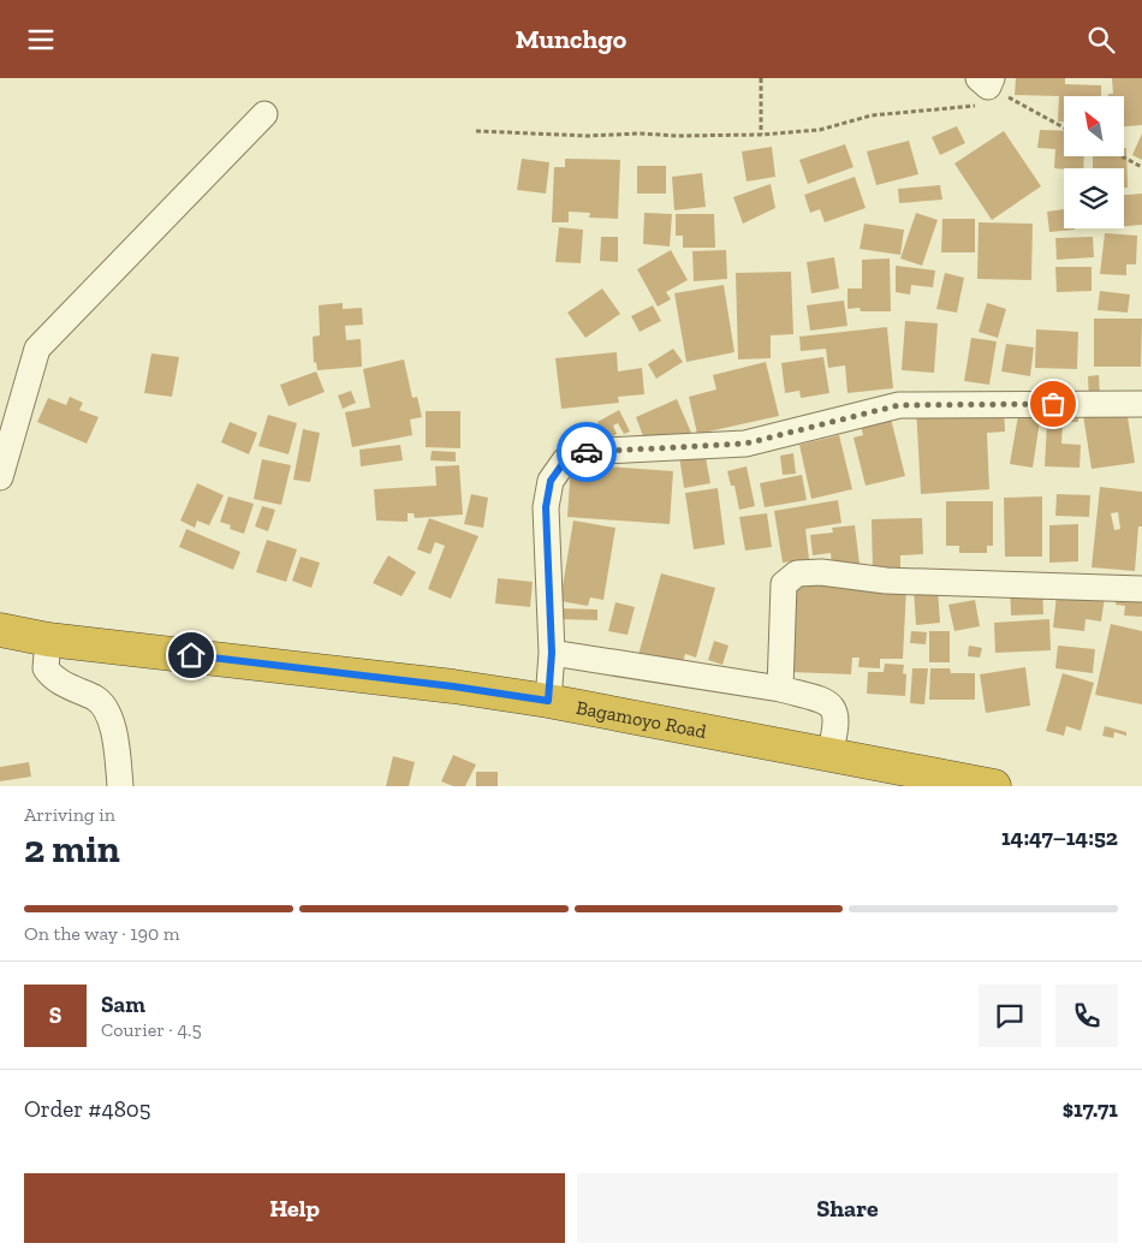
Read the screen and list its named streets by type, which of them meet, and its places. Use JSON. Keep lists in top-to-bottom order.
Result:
{
  "streets": {
    "highway": ["Bagamoyo Road"]
  },
  "north": "top left",
  "page": {
    "header": "Munchgo",
    "heading": ["2 min", "Arriving in", "14:47–14:52"],
    "panel": [
      "Sam",
      "Courier · 4.5",
      "Order #4805",
      "$17.71"
    ],
    "bar": "On the way · 190 m",
    "round": "S",
    "buttons": ["Help", "Share"]
  }
}
